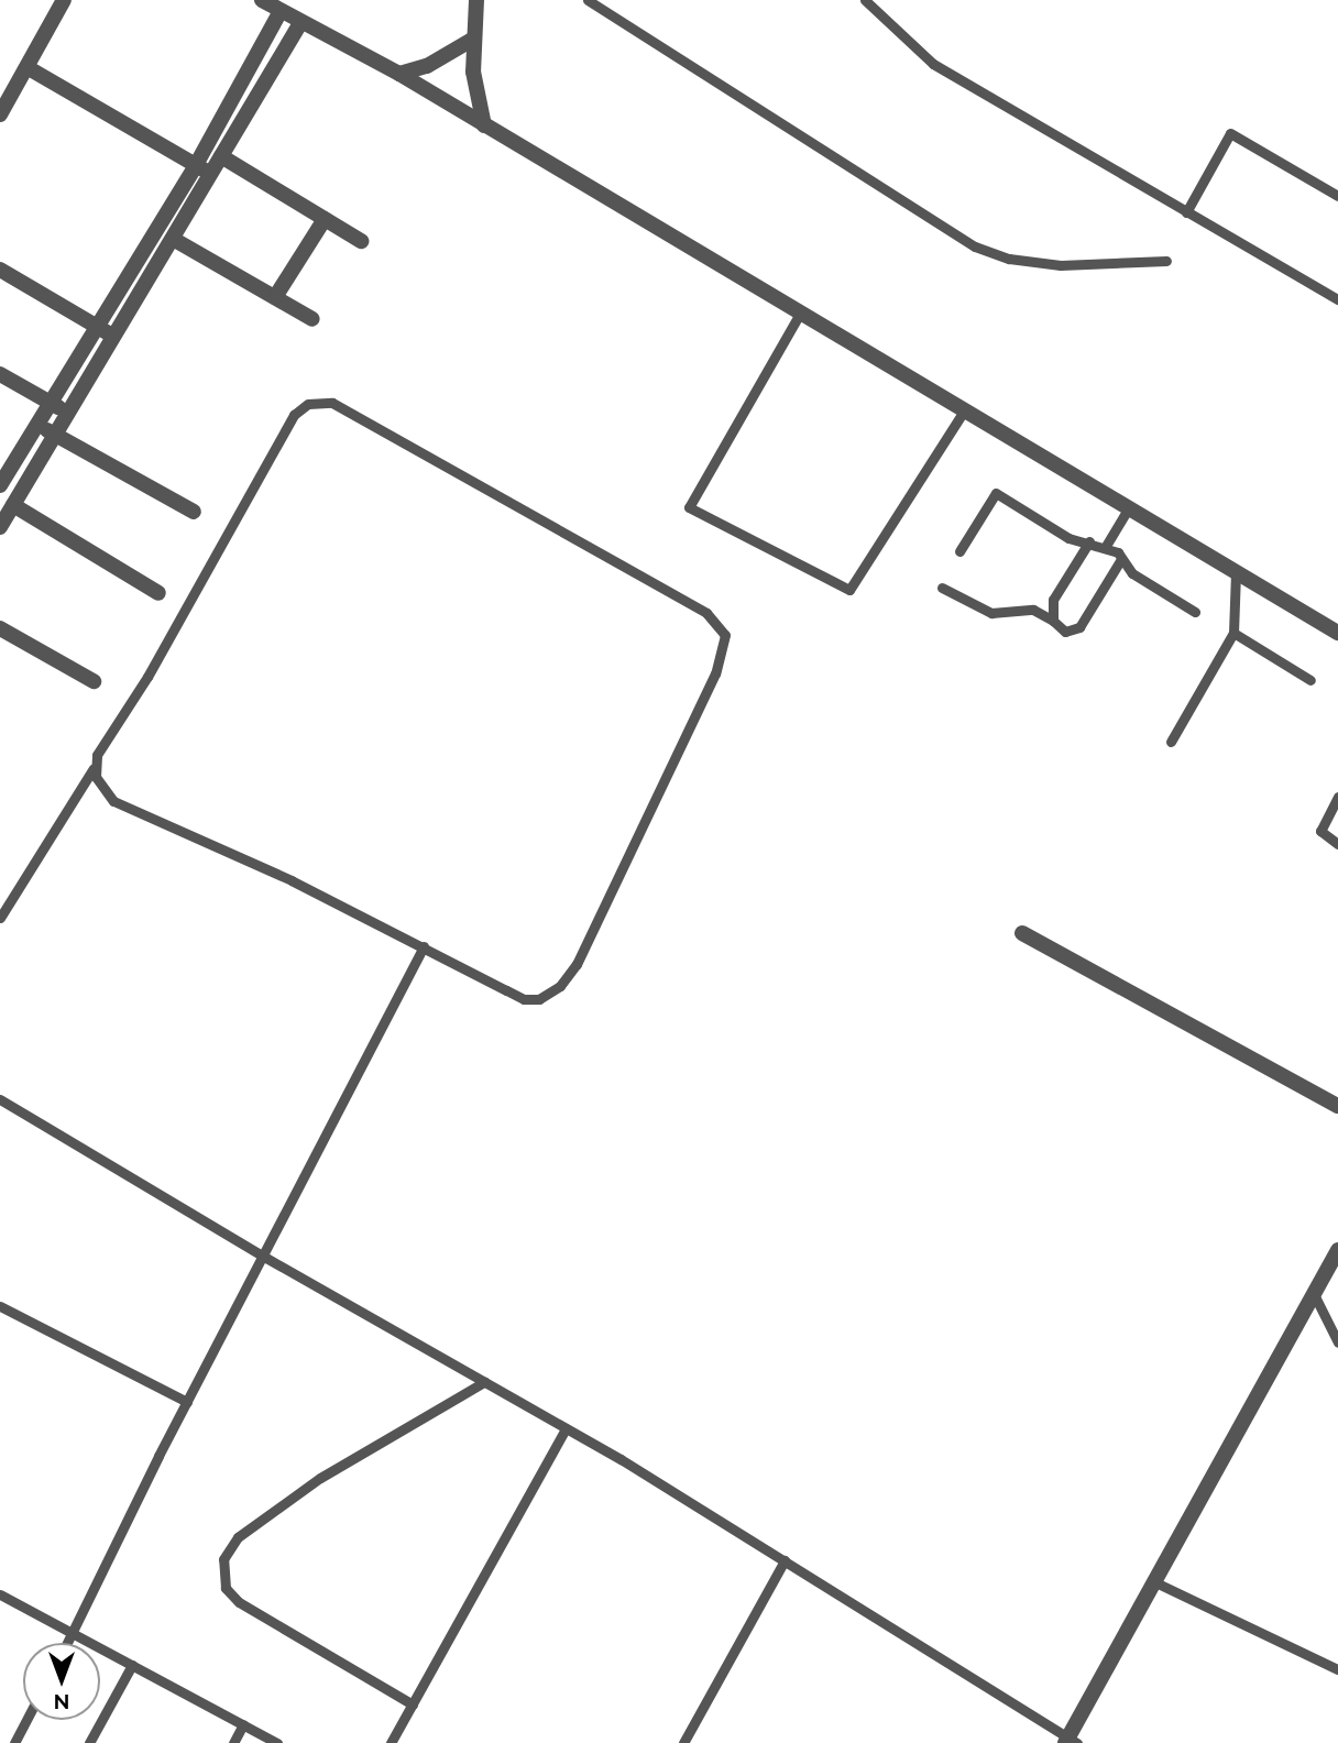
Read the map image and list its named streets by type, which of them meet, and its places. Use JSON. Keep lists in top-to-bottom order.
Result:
{
  "north": "bottom"
}
